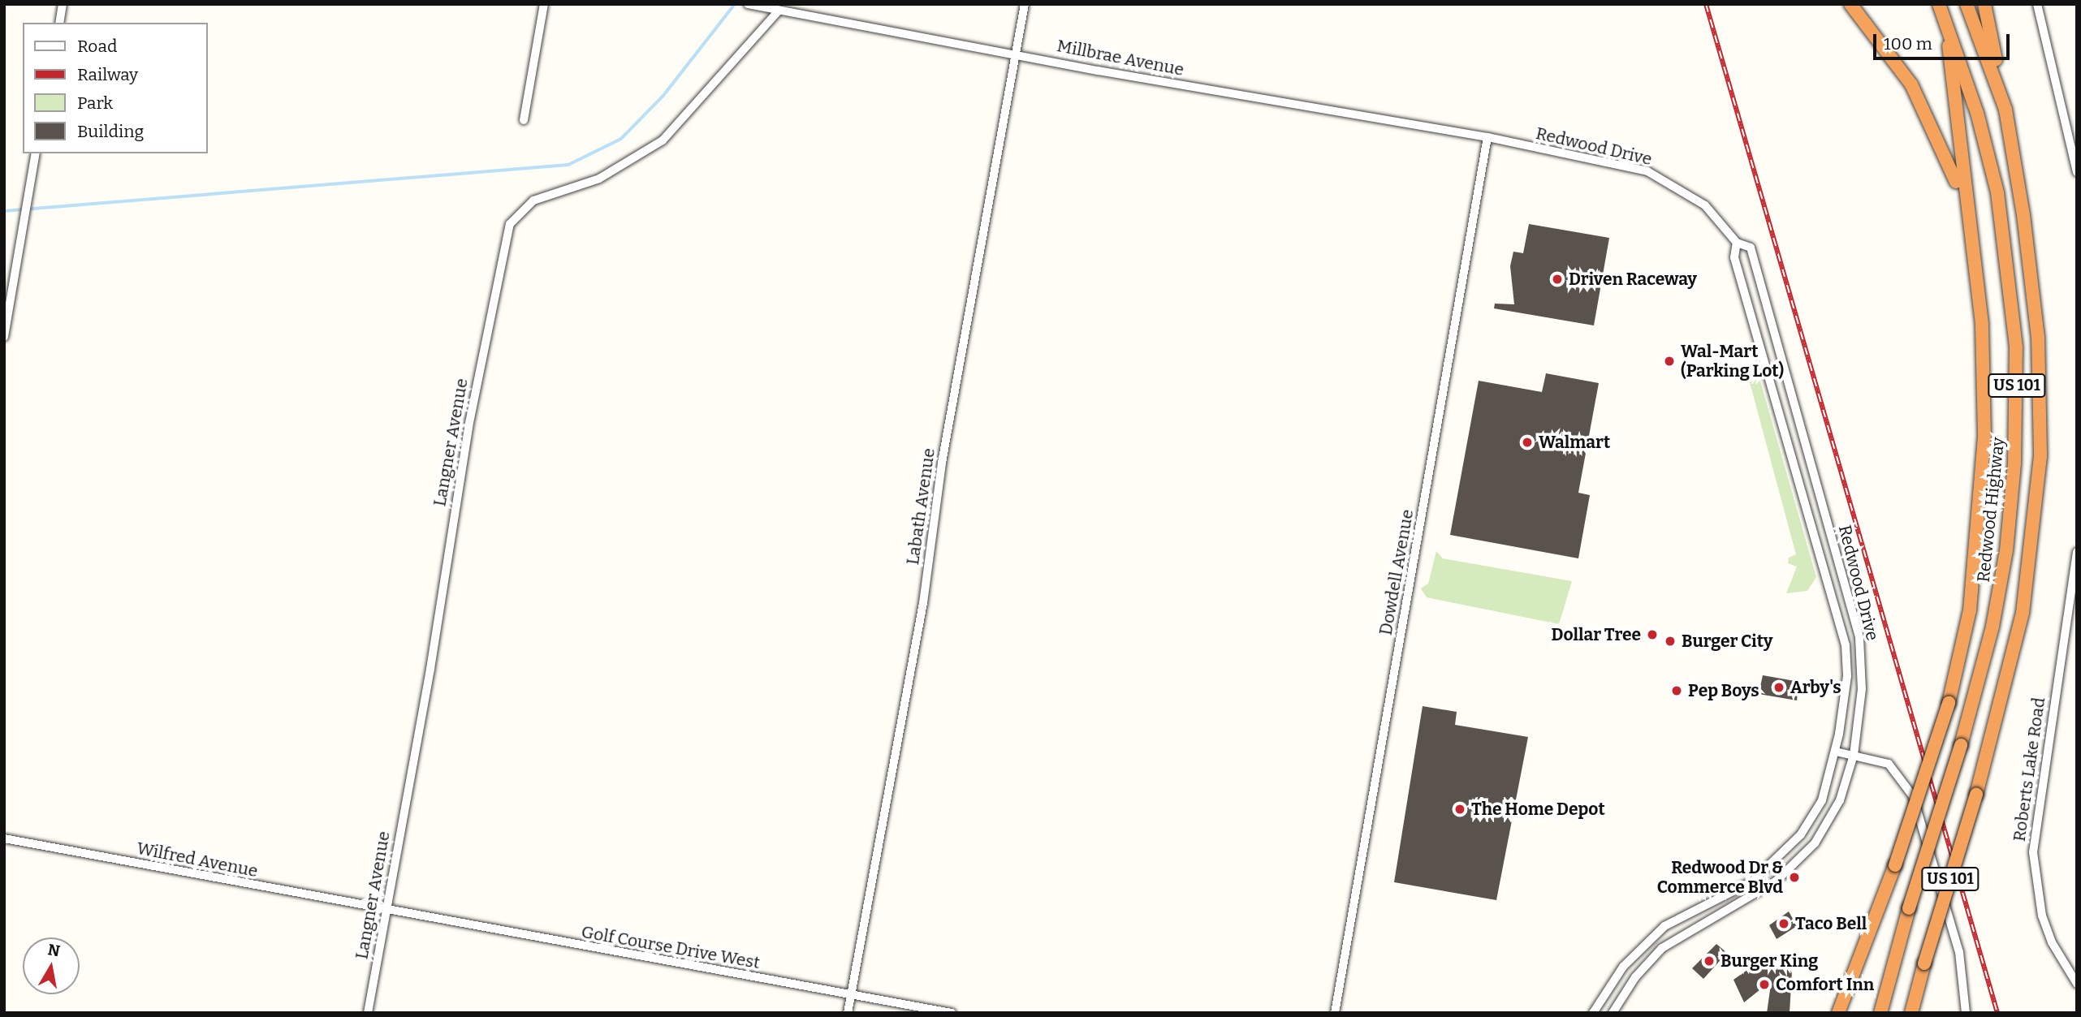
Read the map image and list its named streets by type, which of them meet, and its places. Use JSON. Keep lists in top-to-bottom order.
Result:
{
  "streets": {
    "highway": ["US 101", "Redwood Highway"],
    "street": [
      "Millbrae Avenue",
      "Redwood Drive",
      "Langner Avenue",
      "Labath Avenue",
      "Dowdell Avenue",
      "Roberts Lake Road",
      "Wilfred Avenue",
      "Golf Course Drive West"
    ]
  },
  "crossings": [
    ["Millbrae Avenue", "Redwood Drive"],
    ["Millbrae Avenue", "Langner Avenue"],
    ["Millbrae Avenue", "Labath Avenue"],
    ["Millbrae Avenue", "Dowdell Avenue"],
    ["Redwood Drive", "Dowdell Avenue"],
    ["Langner Avenue", "Wilfred Avenue"],
    ["Langner Avenue", "Golf Course Drive West"],
    ["Labath Avenue", "Golf Course Drive West"],
    ["Wilfred Avenue", "Golf Course Drive West"]
  ],
  "places": [
    "Driven Raceway",
    "Wal-Mart (Parking Lot)",
    "Walmart",
    "Dollar Tree",
    "Burger City",
    "Arby's",
    "Pep Boys",
    "The Home Depot",
    "Redwood Dr & Commerce Blvd",
    "Taco Bell",
    "Burger King",
    "Comfort Inn"
  ],
  "legend": [
    "Road",
    "Railway",
    "Park",
    "Building"
  ],
  "scale_bar": "100 m",
  "north": "top"
}
